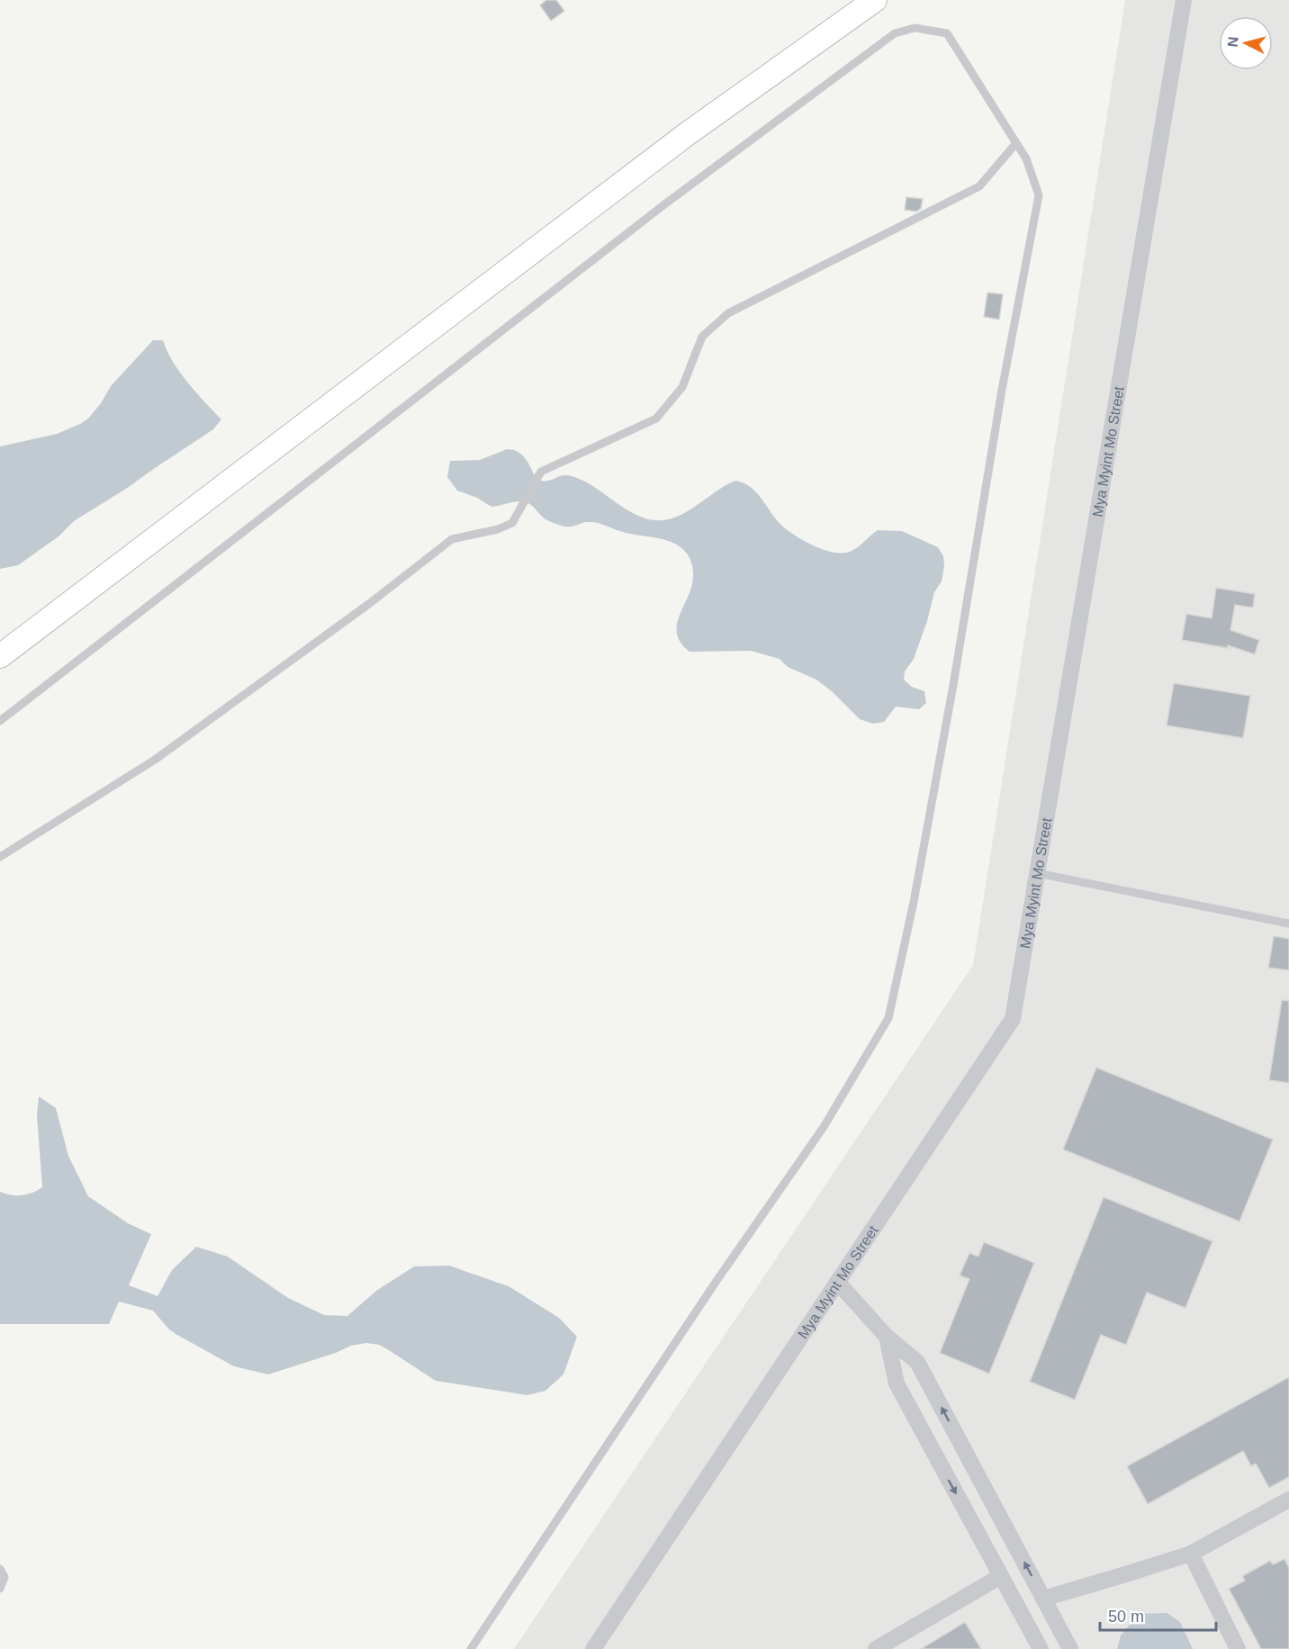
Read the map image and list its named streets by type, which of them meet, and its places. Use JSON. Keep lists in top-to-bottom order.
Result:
{
  "streets": {
    "street": ["Mya Myint Mo Street"]
  },
  "scale_bar": "50 m",
  "north": "left"
}
